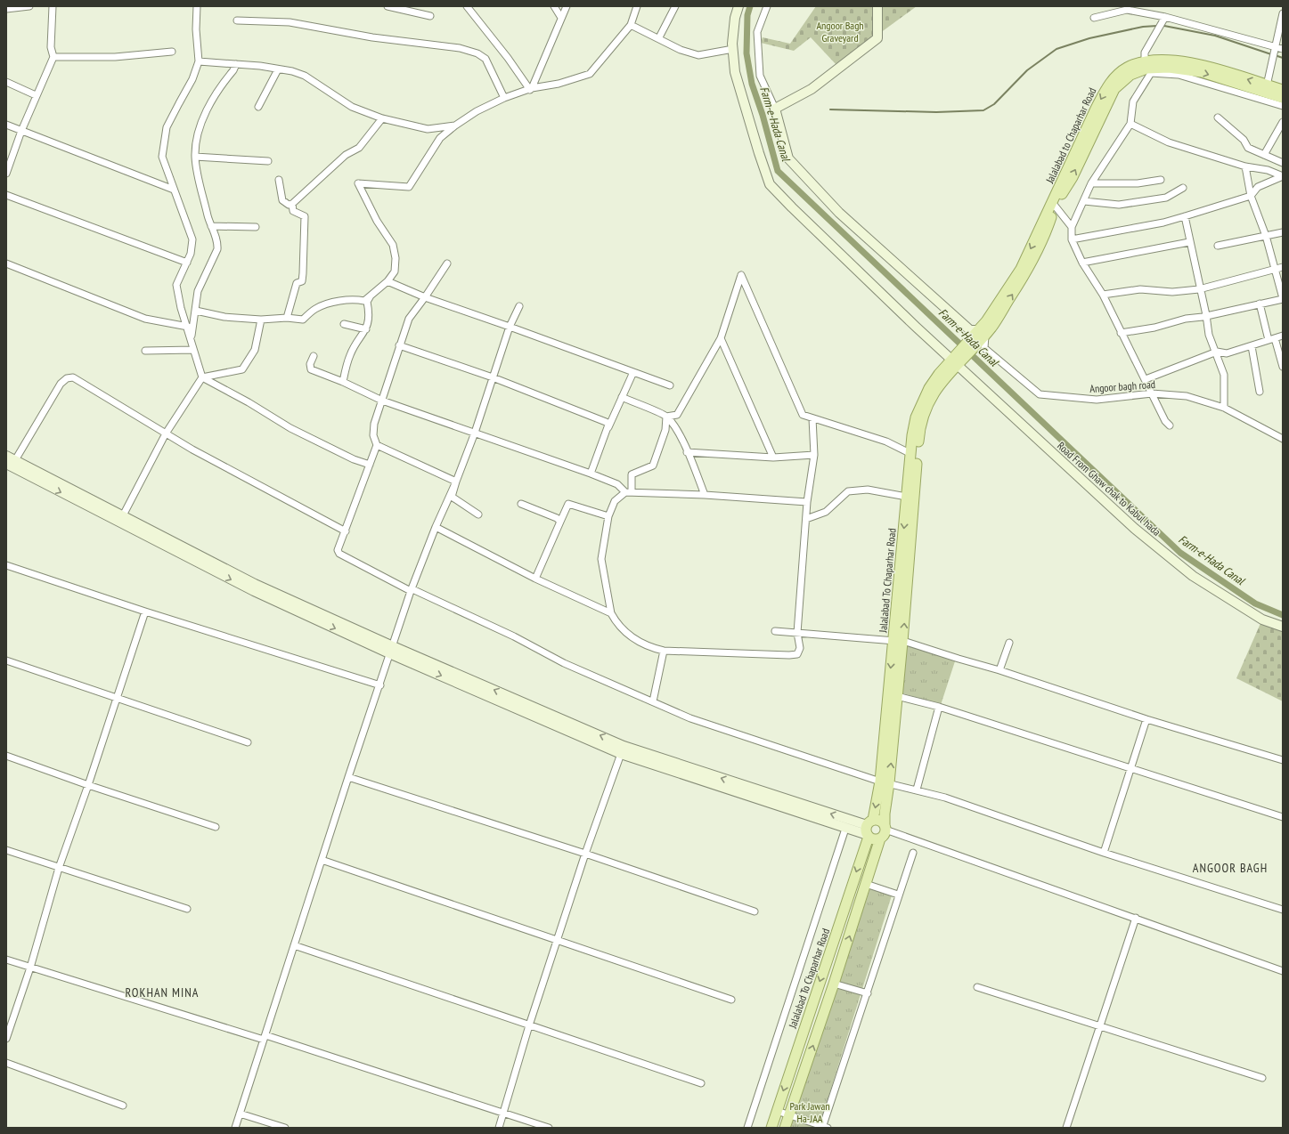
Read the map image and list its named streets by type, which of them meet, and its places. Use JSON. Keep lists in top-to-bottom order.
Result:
{
  "streets": {
    "main road": ["Jalalabad to Chaparhar Road", "Jalalabad To Chaparhar Road"],
    "street": ["Angoor bagh road", "Road From Ghaw chak to Kabul hada"]
  },
  "crossings": [
    ["Road From Ghaw chak to Kabul hada", "Jalalabad To Chaparhar Road"]
  ],
  "districts": ["ANGOOR BAGH", "ROKHAN MINA"],
  "water": ["Farm-e-Hada Canal"],
  "parks": ["Angoor Bagh Graveyard", "Park Jawan Ha-JAA"]
}
